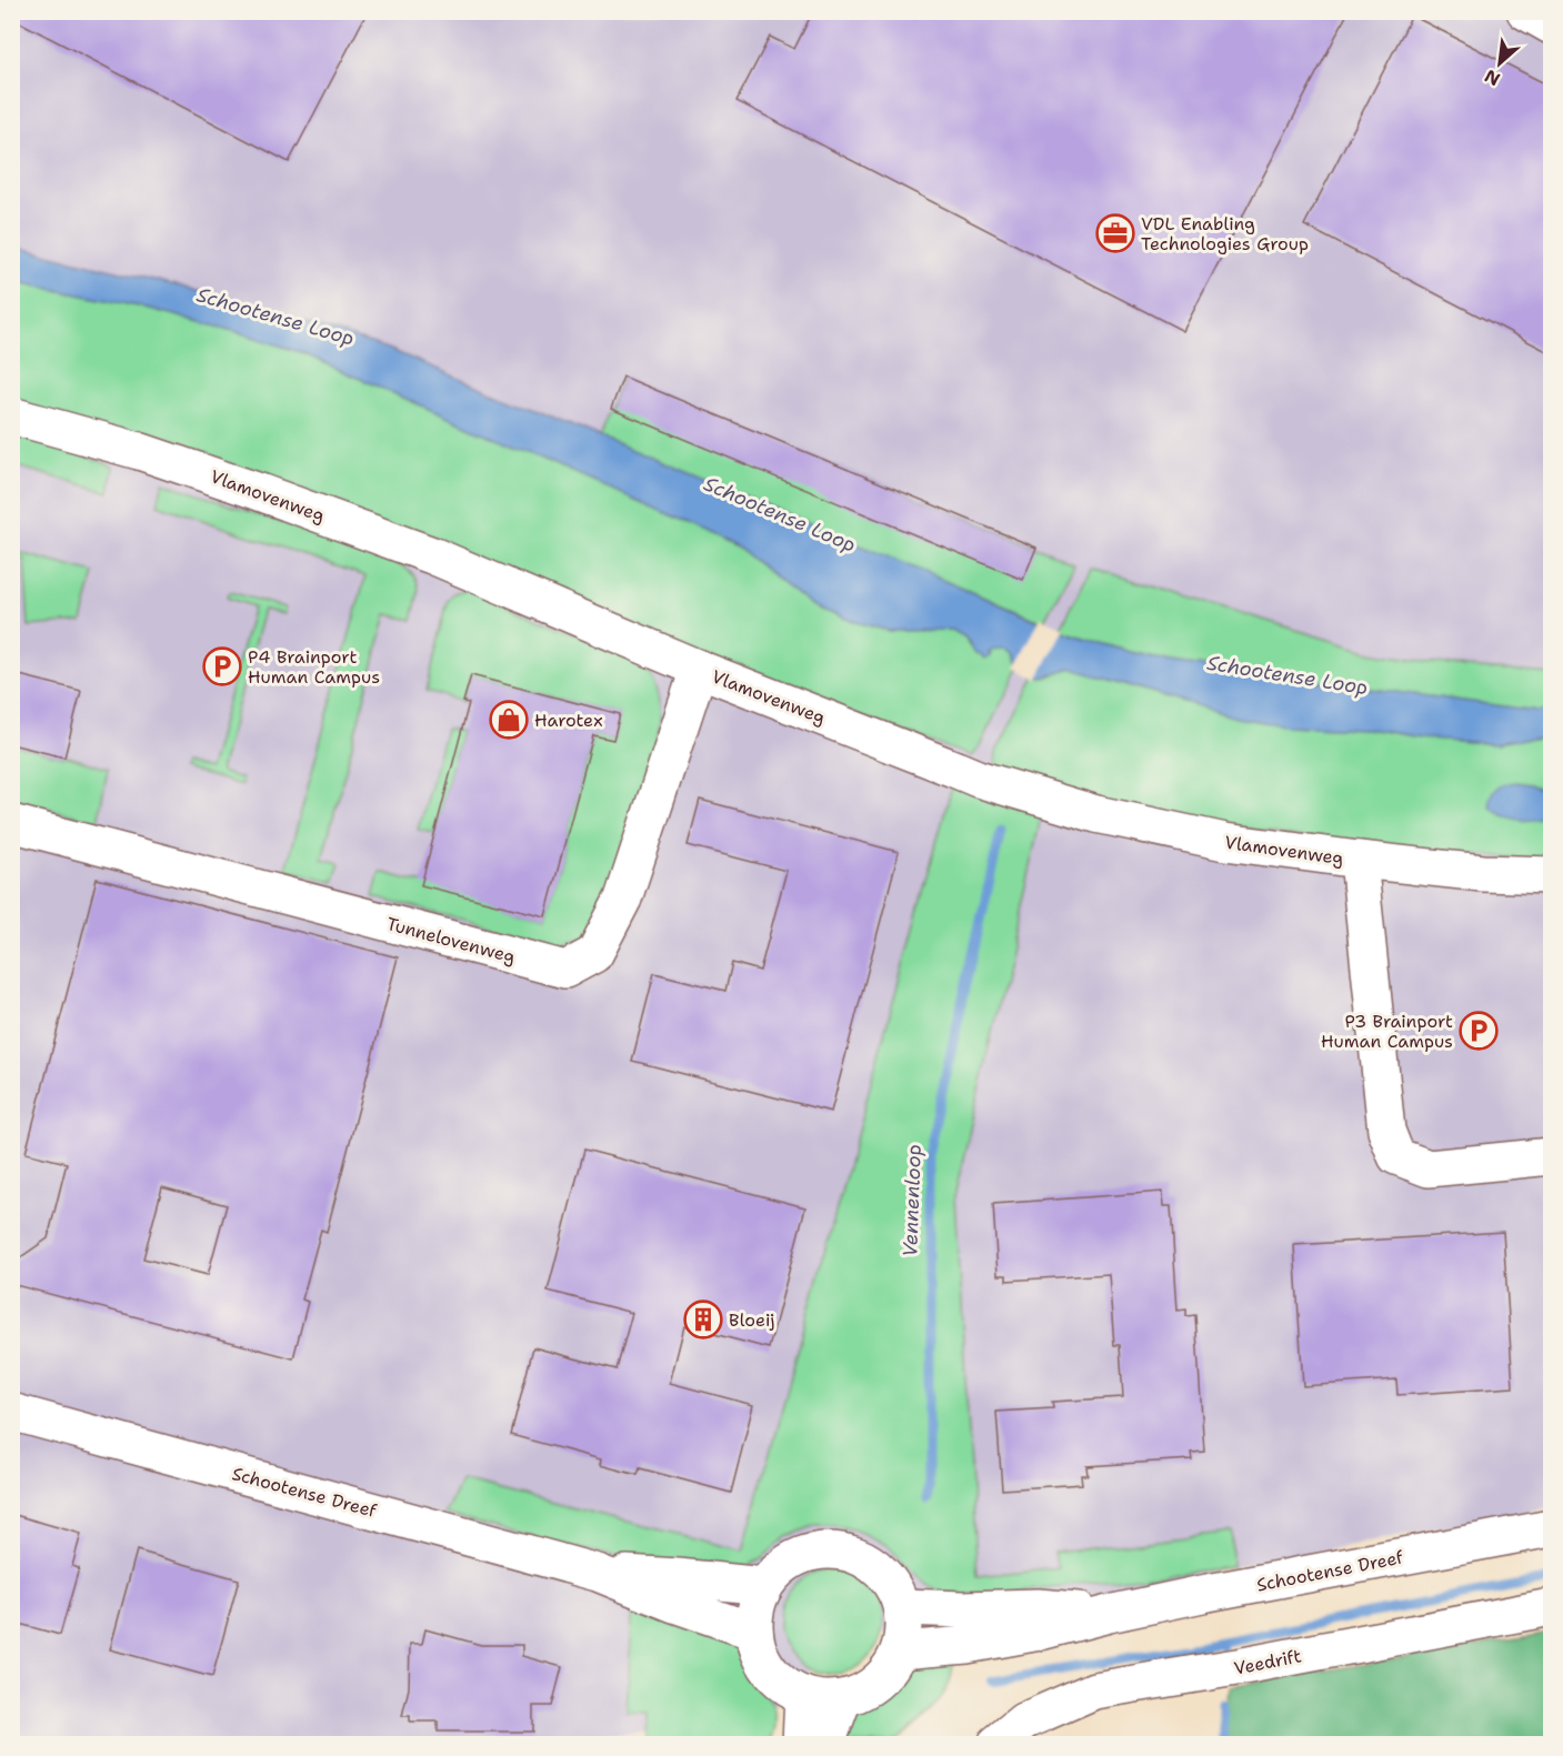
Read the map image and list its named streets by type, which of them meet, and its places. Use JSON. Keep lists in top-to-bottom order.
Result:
{
  "streets": {
    "street": [
      "Vlamovenweg",
      "Tunnelovenweg",
      "Schootense Dreef",
      "Veedrift"
    ]
  },
  "crossings": [
    ["Vlamovenweg", "Tunnelovenweg"]
  ],
  "water": ["Schootense Loop", "Vennenloop"],
  "places": {
    "office": ["VDL Enabling Technologies Group"],
    "parking": ["P4 Brainport Human Campus", "P3 Brainport Human Campus"],
    "shop": ["Harotex"],
    "building": ["Bloeij"]
  },
  "north": "bottom left"
}
